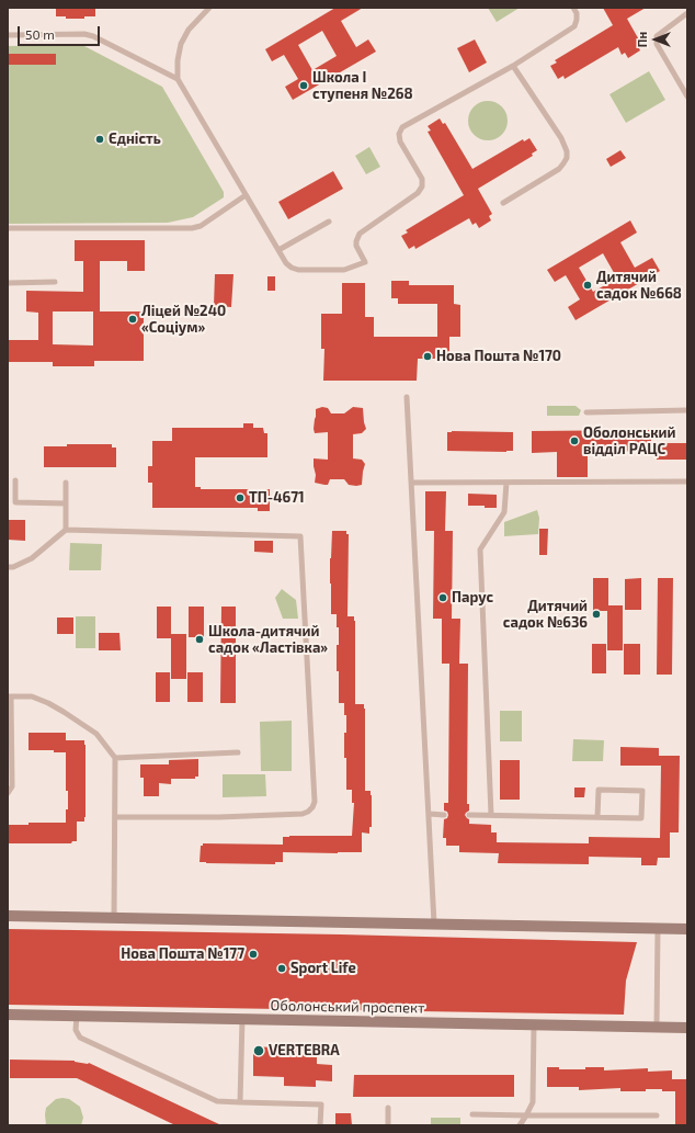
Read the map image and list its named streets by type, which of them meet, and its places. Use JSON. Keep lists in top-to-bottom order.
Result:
{
  "streets": {
    "main road": ["Оболонський проспект"]
  },
  "places": [
    "Школа І ступеня №268",
    "Єдність",
    "Дитячий садок №668",
    "Ліцей №240 «Соціум»",
    "Нова Пошта №170",
    "Оболонський відділ РАЦС",
    "ТП-4671",
    "Парус",
    "Дитячий садок №636",
    "Школа-дитячий садок «Ластівка»",
    "Нова Пошта №177",
    "Sport Life",
    "VERTEBRA"
  ],
  "scale_bar": "50 m",
  "north": "left"
}
